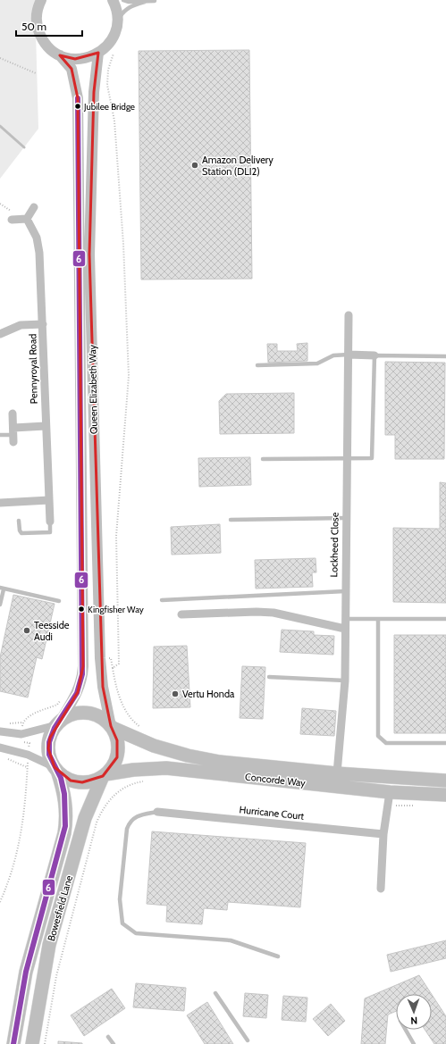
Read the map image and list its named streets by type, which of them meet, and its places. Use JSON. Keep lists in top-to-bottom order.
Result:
{
  "streets": {
    "main road": ["Concorde Way", "Bowesfield Lane"],
    "street": [
      "Pennyroyal Road",
      "Queen Elizabeth Way",
      "Lockheed Close",
      "Hurricane Court"
    ]
  },
  "crossings": [
    ["Queen Elizabeth Way", "Concorde Way"],
    ["Queen Elizabeth Way", "Bowesfield Lane"],
    ["Lockheed Close", "Concorde Way"],
    ["Concorde Way", "Bowesfield Lane"]
  ],
  "places": [
    "Jubilee Bridge",
    "Amazon Delivery Station (DLI2)",
    "Kingfisher Way",
    "Teesside Audi",
    "Vertu Honda"
  ],
  "lines": ["transit line 6"],
  "scale_bar": "50 m",
  "north": "bottom"
}
